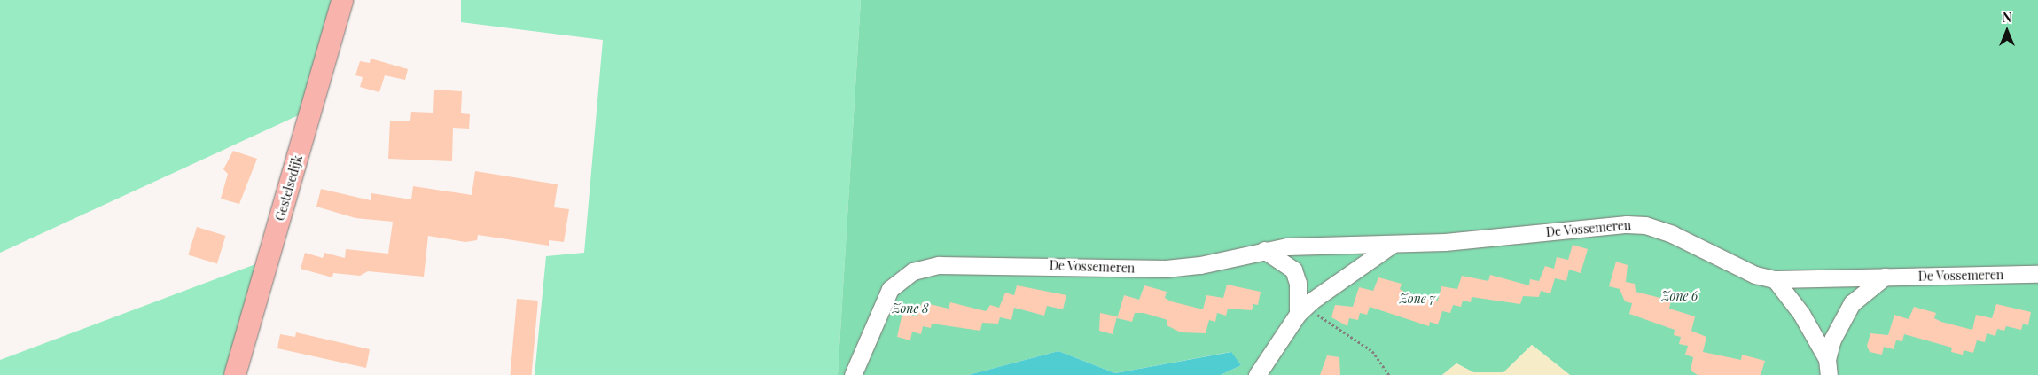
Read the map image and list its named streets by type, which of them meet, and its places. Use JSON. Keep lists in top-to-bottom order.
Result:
{
  "streets": {
    "main road": ["Gestelsedijk"],
    "lane": ["De Vossemeren"]
  },
  "parks": ["Zone 6", "Zone 7", "Zone 8"],
  "north": "top"
}
